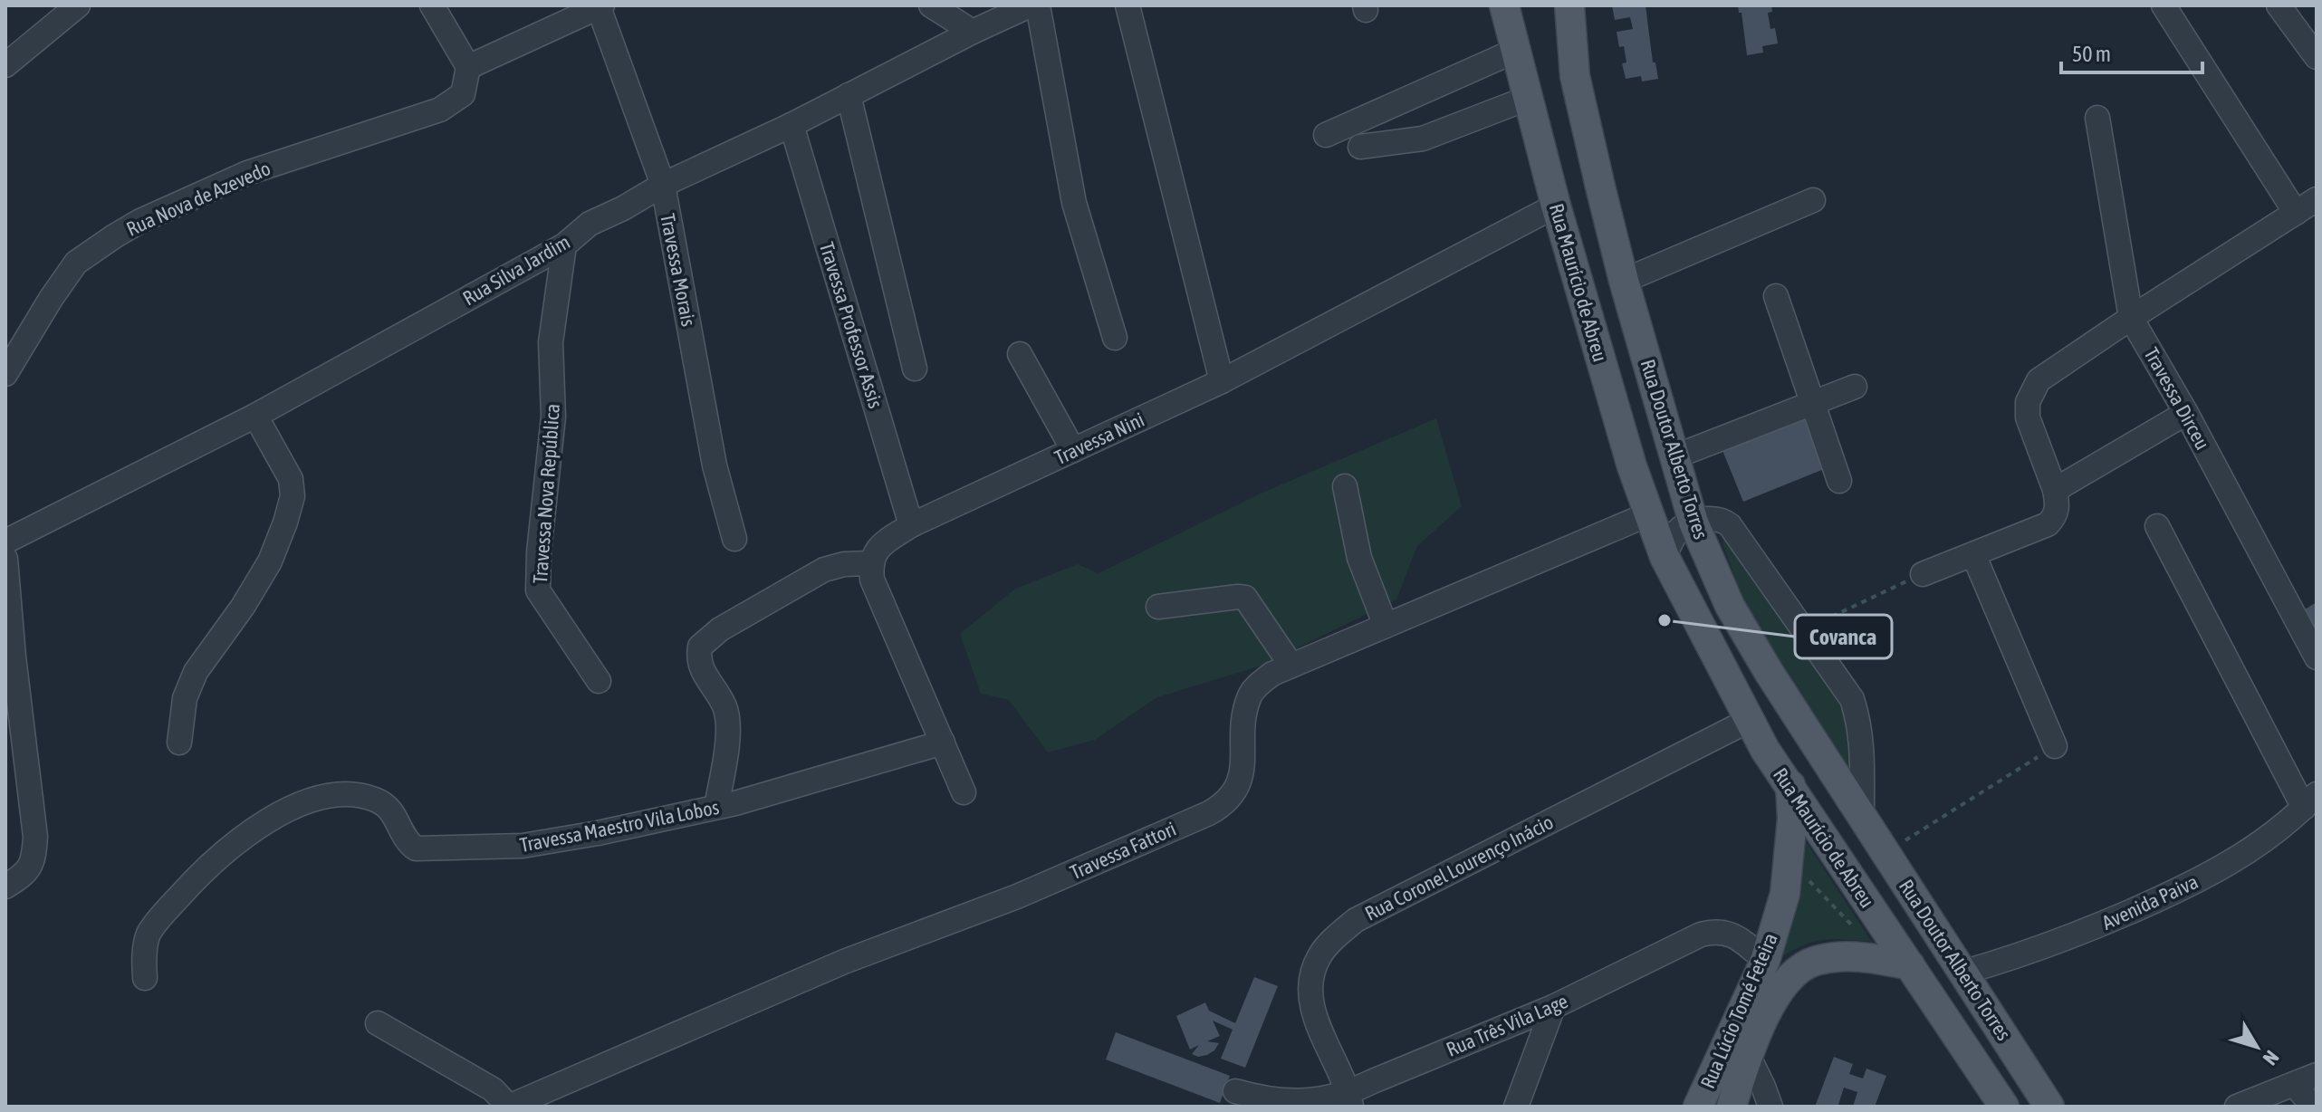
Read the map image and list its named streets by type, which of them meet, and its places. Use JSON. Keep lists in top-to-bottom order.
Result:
{
  "streets": {
    "main road": ["Rua Maurício de Abreu", "Rua Doutor Alberto Torres", "Rua Lúcio Tomé Feteira"],
    "street": [
      "Rua Nova de Azevedo",
      "Rua Silva Jardim",
      "Travessa Morais",
      "Travessa Professor Assis",
      "Travessa Dirceu",
      "Travessa Nini",
      "Travessa Nova República",
      "Travessa Maestro Vila Lobos",
      "Travessa Fattori",
      "Rua Coronel Lourenço Inácio",
      "Avenida Paiva",
      "Rua Três Vila Lage"
    ]
  },
  "crossings": [
    ["Rua Silva Jardim", "Travessa Morais"],
    ["Rua Silva Jardim", "Travessa Professor Assis"],
    ["Rua Silva Jardim", "Travessa Nova República"],
    ["Rua Maurício de Abreu", "Travessa Nini"],
    ["Rua Maurício de Abreu", "Travessa Fattori"],
    ["Rua Maurício de Abreu", "Rua Coronel Lourenço Inácio"],
    ["Rua Maurício de Abreu", "Rua Lúcio Tomé Feteira"],
    ["Travessa Professor Assis", "Travessa Nini"],
    ["Rua Doutor Alberto Torres", "Avenida Paiva"],
    ["Rua Coronel Lourenço Inácio", "Rua Três Vila Lage"],
    ["Rua Lúcio Tomé Feteira", "Rua Três Vila Lage"]
  ],
  "places": ["Covanca"],
  "scale_bar": "50 m",
  "north": "bottom right"
}
